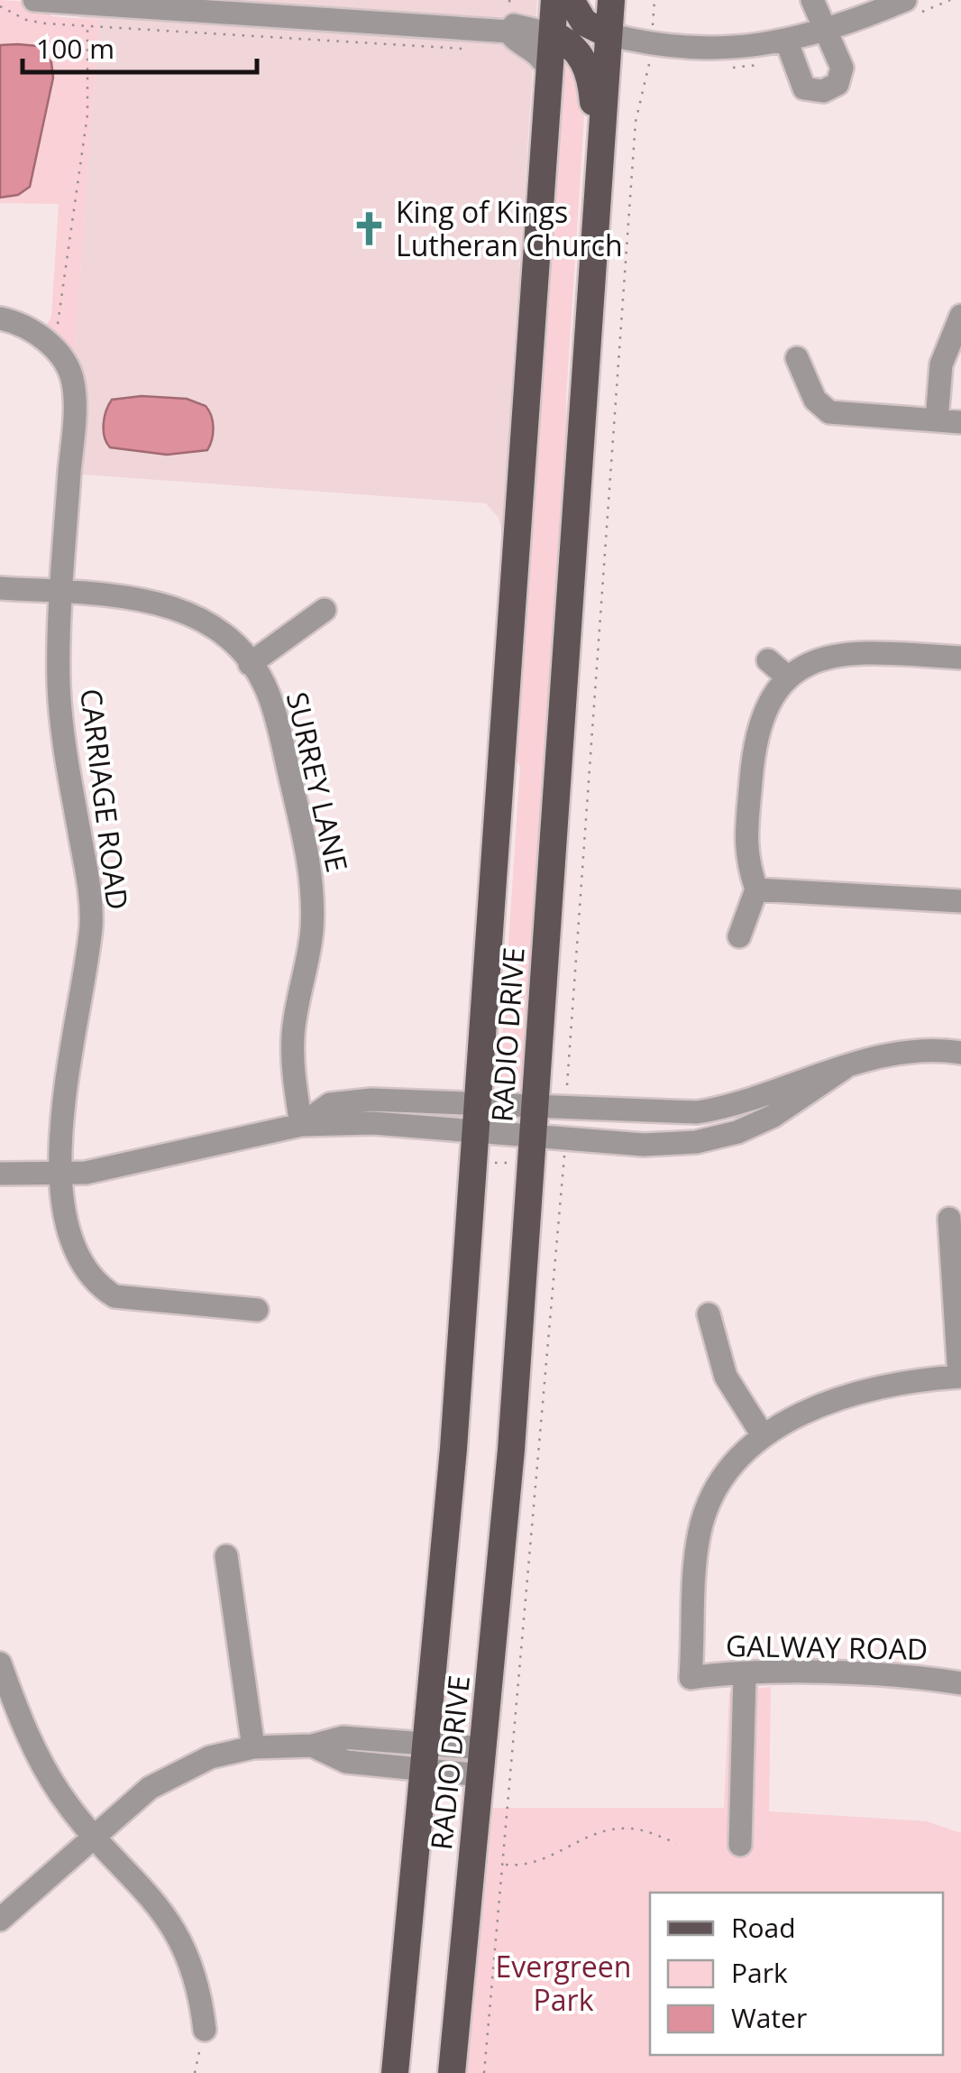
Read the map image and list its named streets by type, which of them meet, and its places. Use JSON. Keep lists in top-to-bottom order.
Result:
{
  "streets": {
    "main road": ["RADIO DRIVE"],
    "street": ["SURREY LANE", "CARRIAGE ROAD", "GALWAY ROAD"]
  },
  "crossings": [
    ["SURREY LANE", "CARRIAGE ROAD"]
  ],
  "parks": ["Evergreen Park"],
  "places": {
    "church": ["King of Kings Lutheran Church"]
  },
  "legend": ["Road", "Park", "Water"],
  "scale_bar": "100 m"
}
